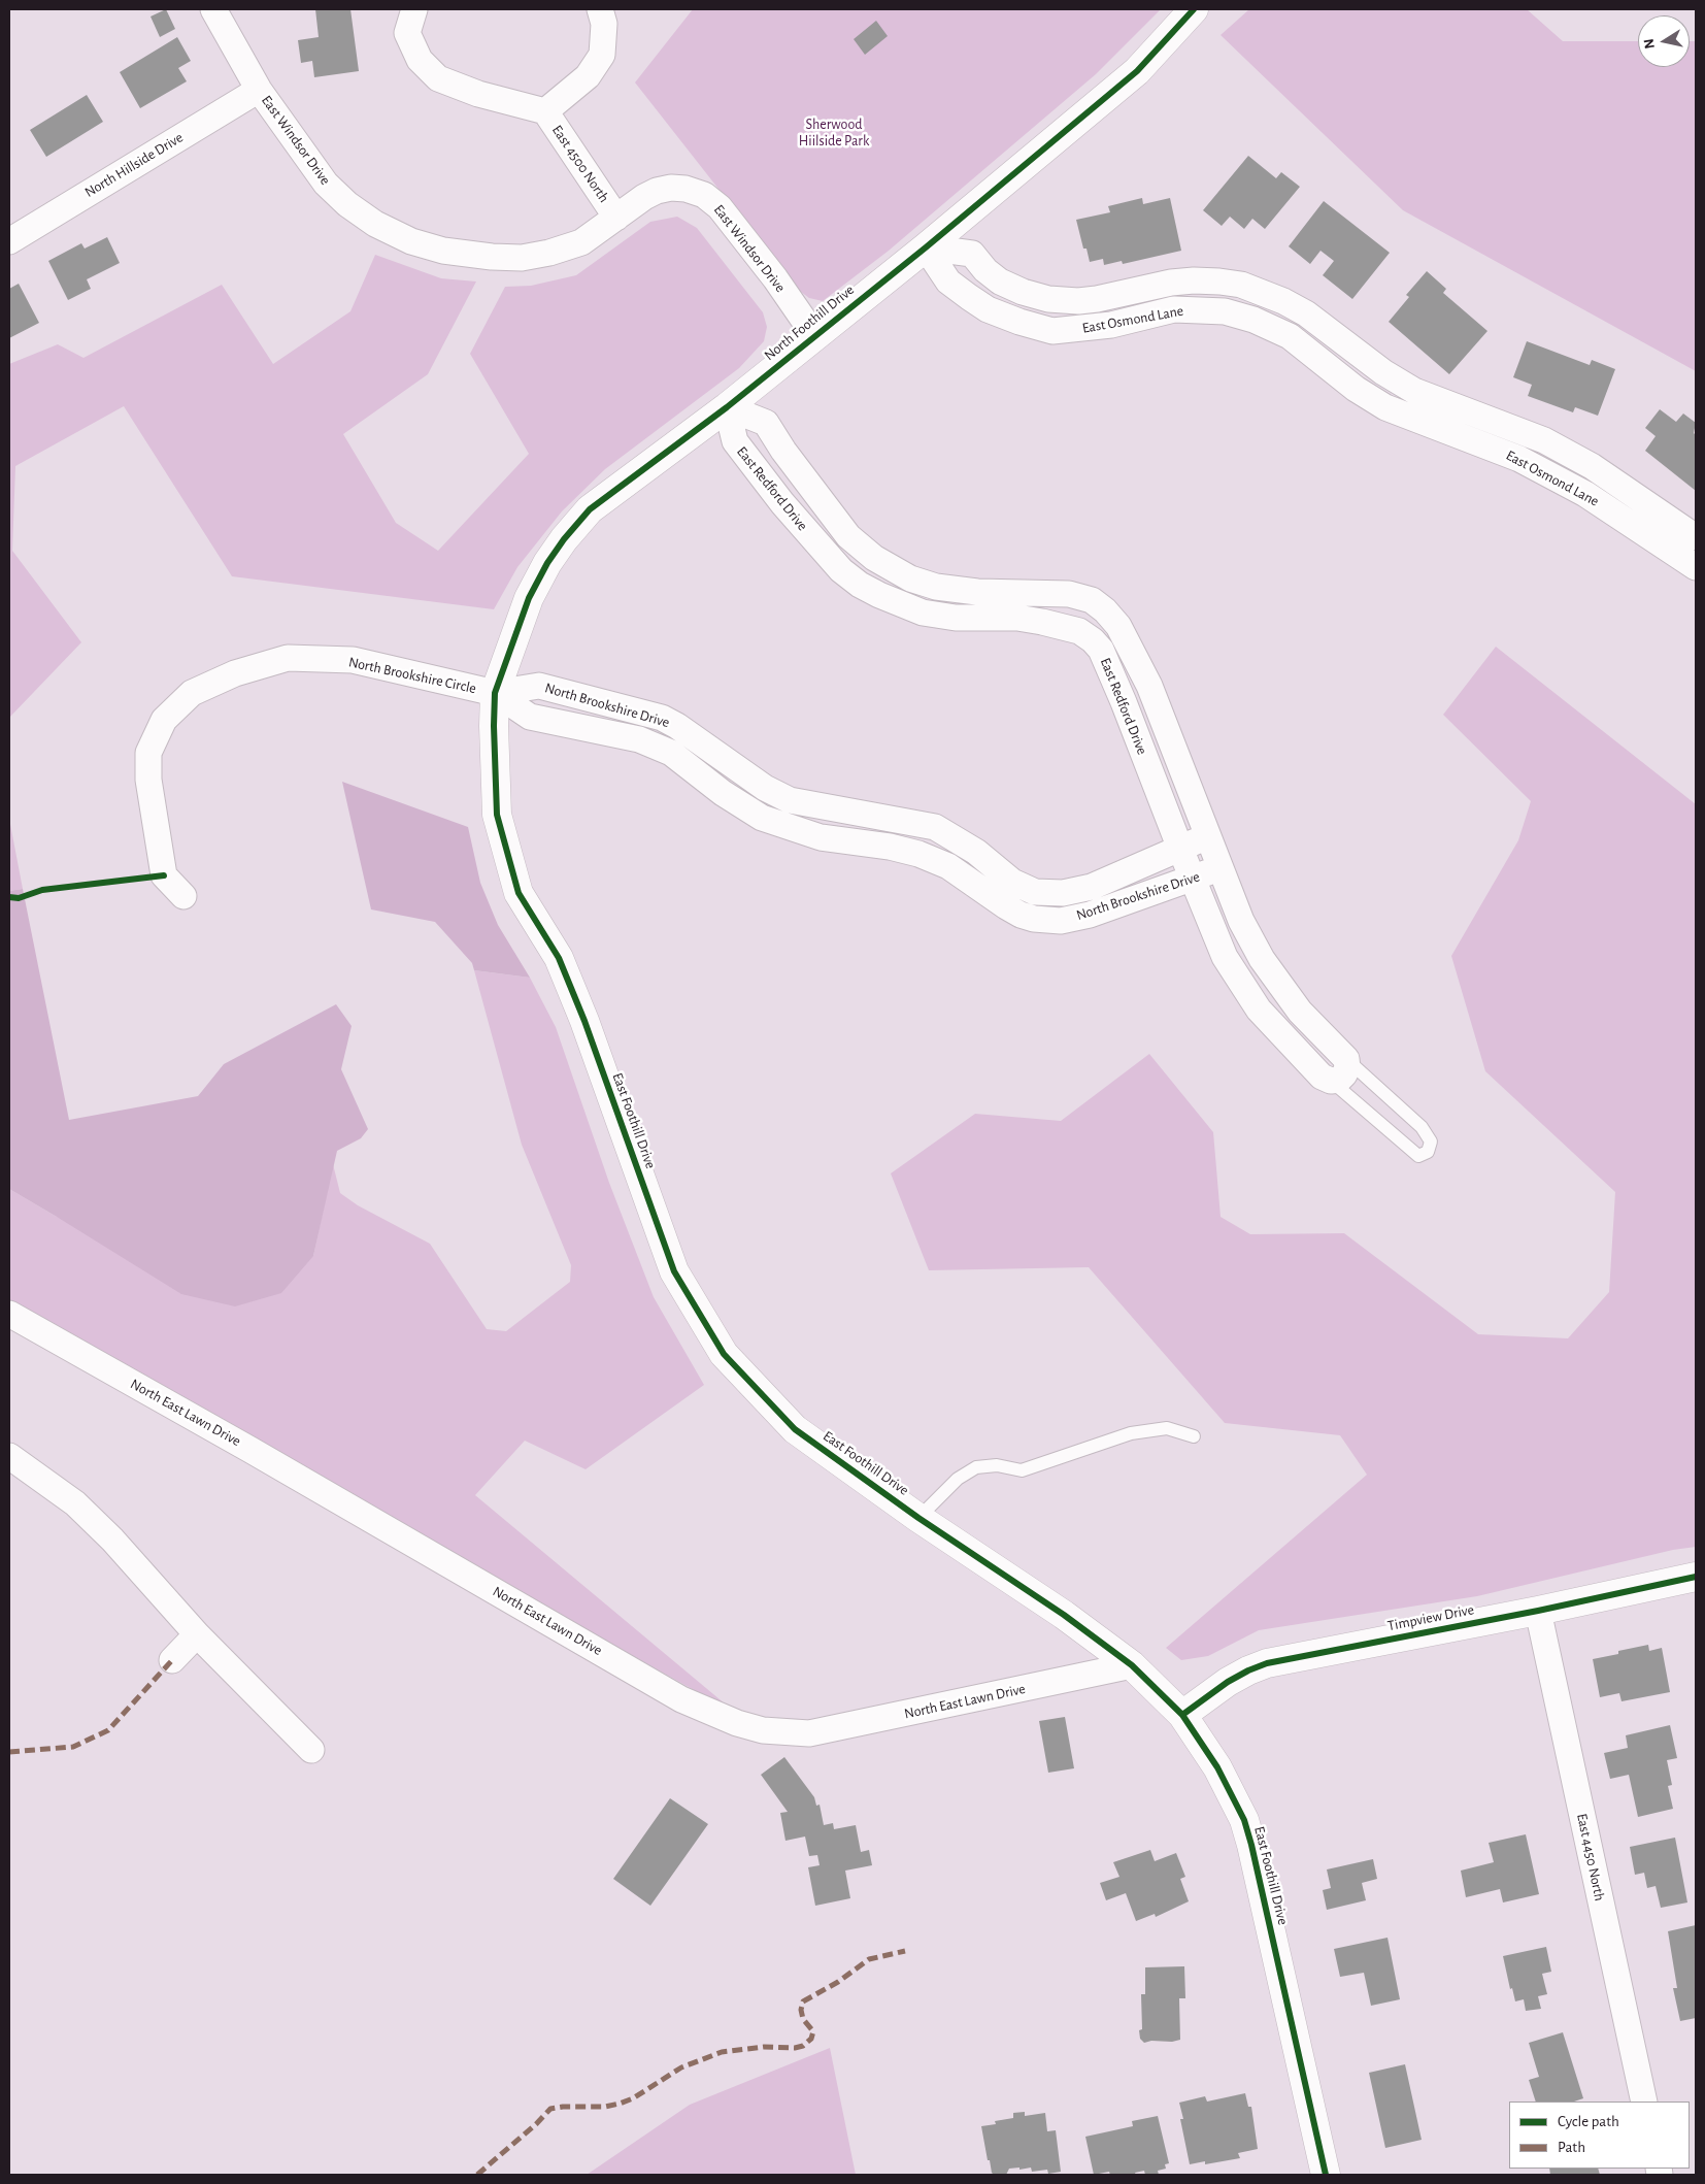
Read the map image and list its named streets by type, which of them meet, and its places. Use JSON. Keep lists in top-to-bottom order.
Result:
{
  "streets": {
    "street": [
      "East Windsor Drive",
      "East 4500 North",
      "North Hillside Drive",
      "East Osmond Lane",
      "North Foothill Drive",
      "East Redford Drive",
      "North Brookshire Circle",
      "North Brookshire Drive",
      "East Foothill Drive",
      "North East Lawn Drive",
      "Timpview Drive",
      "East 4450 North"
    ]
  },
  "crossings": [
    ["East Windsor Drive", "East 4500 North"],
    ["East Windsor Drive", "North Hillside Drive"],
    ["East Windsor Drive", "North Foothill Drive"],
    ["East Osmond Lane", "North Foothill Drive"],
    ["North Foothill Drive", "East Redford Drive"],
    ["North Foothill Drive", "North Brookshire Circle"],
    ["North Foothill Drive", "North Brookshire Drive"],
    ["North Foothill Drive", "East Foothill Drive"],
    ["East Redford Drive", "North Brookshire Drive"],
    ["North Brookshire Circle", "North Brookshire Drive"],
    ["North Brookshire Circle", "East Foothill Drive"],
    ["North Brookshire Drive", "East Foothill Drive"],
    ["East Foothill Drive", "North East Lawn Drive"],
    ["East Foothill Drive", "Timpview Drive"],
    ["Timpview Drive", "East 4450 North"]
  ],
  "parks": ["Sherwood Hiilside Park"],
  "legend": ["Cycle path", "Path"],
  "north": "left"
}
